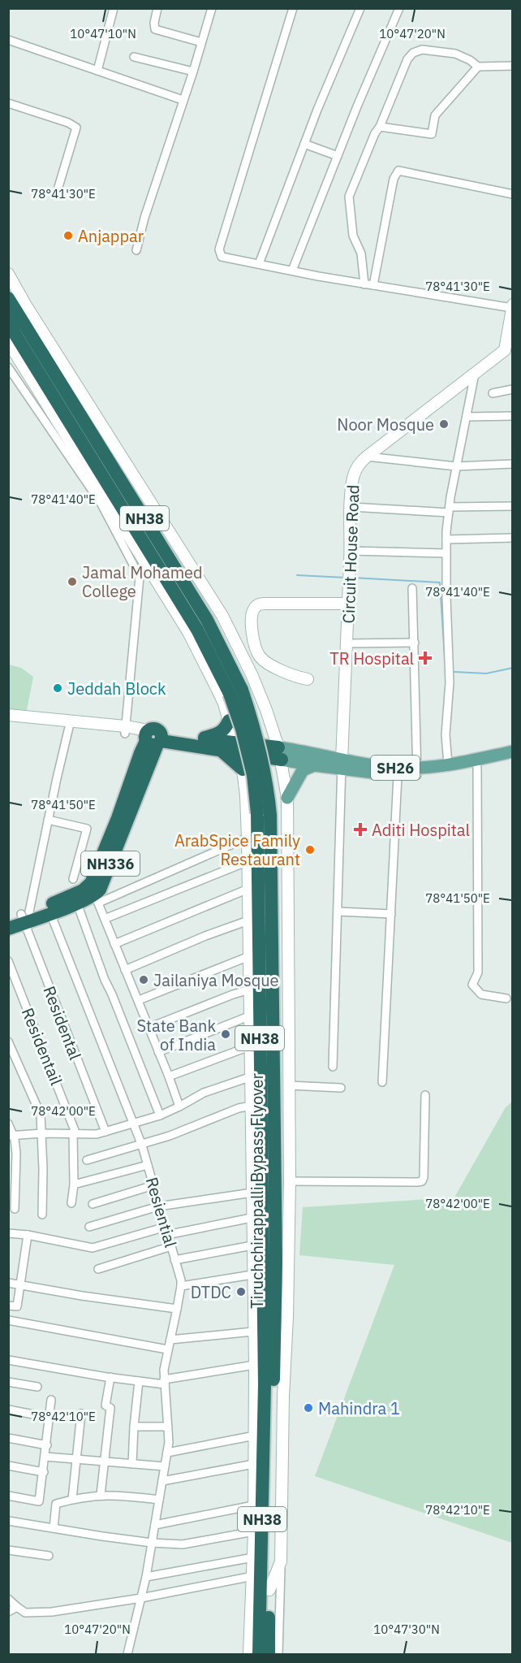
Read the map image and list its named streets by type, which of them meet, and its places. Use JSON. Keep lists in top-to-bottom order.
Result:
{
  "streets": {
    "highway": ["NH38", "NH336", "Tiruchchirappalli Bypass Flyover"],
    "main road": ["SH26"],
    "street": [
      "Circuit House Road",
      "Residental",
      "Residentail",
      "Resiential"
    ]
  },
  "crossings": [
    ["Circuit House Road", "SH26"],
    ["NH336", "Residental"],
    ["NH336", "Resiential"]
  ],
  "places": {
    "other": [
      "Anjappar",
      "Noor Mosque",
      "Jamal Mohamed College",
      "Jeddah Block",
      "ArabSpice Family Restaurant",
      "Jailaniya Mosque",
      "State Bank of India",
      "DTDC",
      "Mahindra 1"
    ],
    "health": ["TR Hospital", "Aditi Hospital"]
  },
  "coordinates": [
    "10°47'10\"N",
    "10°47'20\"N",
    "78°41'30\"E",
    "78°41'40\"E",
    "78°41'50\"E",
    "78°42'00\"E",
    "78°42'10\"E",
    "10°47'30\"N"
  ]
}
